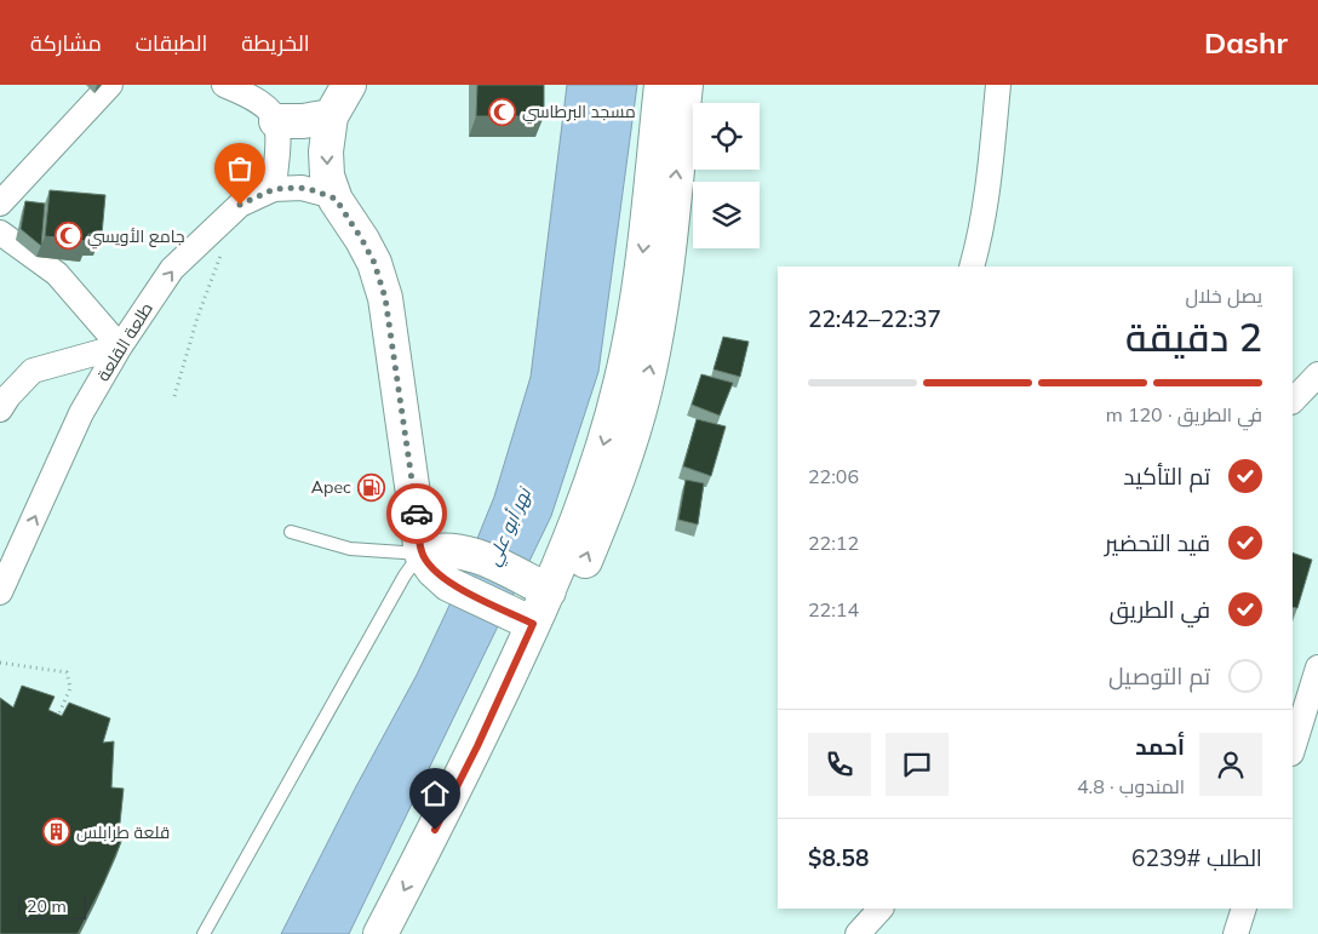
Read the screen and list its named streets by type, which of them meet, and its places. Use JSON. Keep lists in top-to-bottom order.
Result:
{
  "streets": {
    "street": ["طلعة القلعة"]
  },
  "water": ["نهر أبو علي"],
  "places": {
    "mosque": ["مسجد البرطاسي", "جامع الأويسي"],
    "fuel station": ["Apec"],
    "building": ["قلعة طرابلس"]
  },
  "scale_bar": "20 m",
  "page": {
    "header": "Dashr",
    "nav": ["الخريطة", "الطبقات", "مشاركة"],
    "heading": ["2 دقيقة", "يصل خلال", "22:37–22:42"],
    "panel": [
      "أحمد",
      "المندوب · 4.8",
      "الطلب #6239",
      "$8.58"
    ],
    "bar": "في الطريق · 120 m",
    "list": [
      ["تم التأكيد", "22:06"],
      ["قيد التحضير", "22:12"],
      ["في الطريق", "22:14"],
      "تم التوصيل"
    ],
    "scale": "20 m"
  }
}
